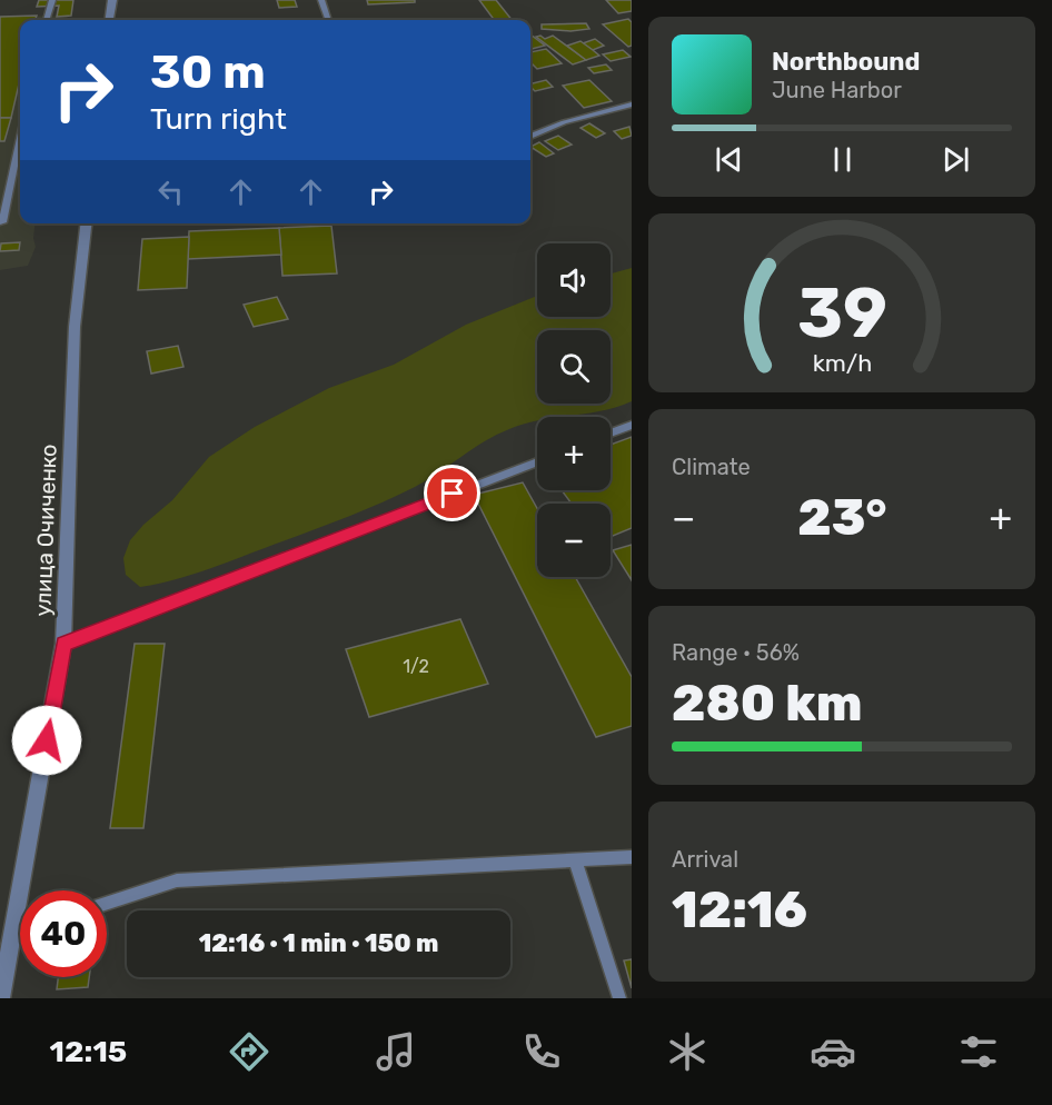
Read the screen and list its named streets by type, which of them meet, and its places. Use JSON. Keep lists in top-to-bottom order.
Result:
{
  "streets": {
    "street": ["улица Очиченко"]
  },
  "house_numbers": ["1/2"],
  "page": {
    "turn": ["30 m", "Turn right"],
    "song": ["Northbound", "June Harbor"],
    "map_buttons": ["+", "−"],
    "tile": [
      "Climate",
      ["Range · 56%", "280 km"],
      ["Arrival", "12:16"]
    ],
    "heat": ["−", "23°", "+"],
    "limit": "40",
    "trip": "12:16 · 1 min · 150 m",
    "tabs": "12:15",
    "gauge": ["39", "km/h"]
  }
}
